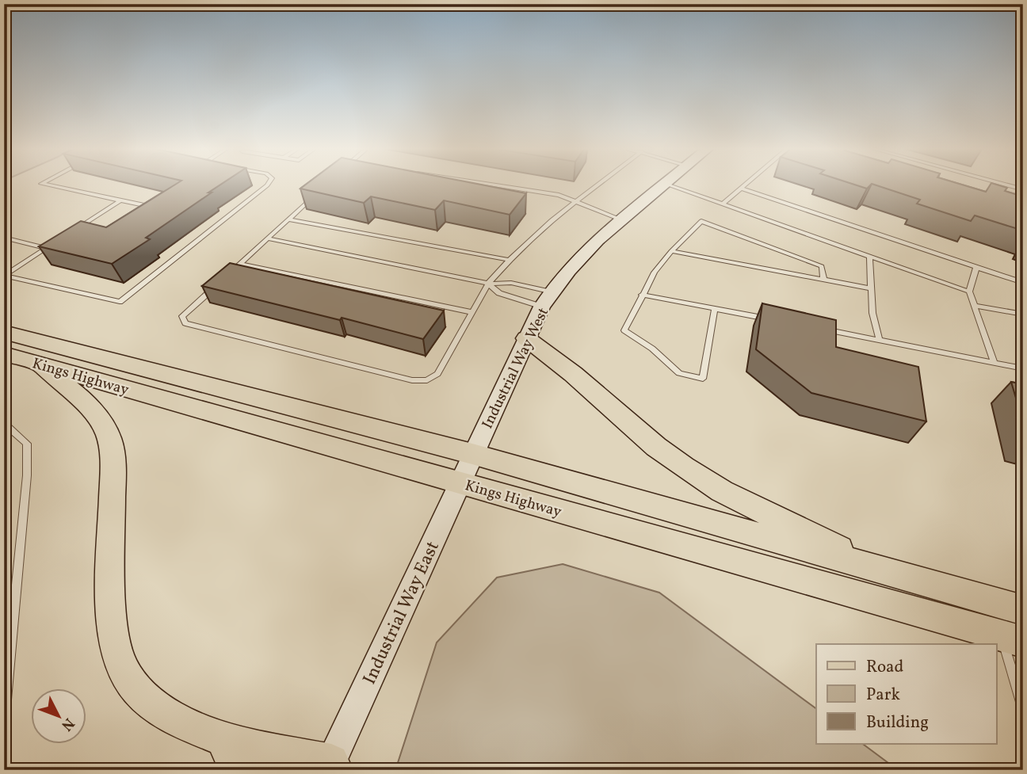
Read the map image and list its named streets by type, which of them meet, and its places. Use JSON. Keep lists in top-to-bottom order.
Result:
{
  "streets": {
    "main road": ["Kings Highway"],
    "street": ["Industrial Way West", "Industrial Way East"]
  },
  "crossings": [
    ["Industrial Way West", "Kings Highway"],
    ["Industrial Way West", "Industrial Way East"],
    ["Kings Highway", "Industrial Way East"]
  ],
  "legend": ["Road", "Park", "Building"],
  "north": "bottom right"
}
